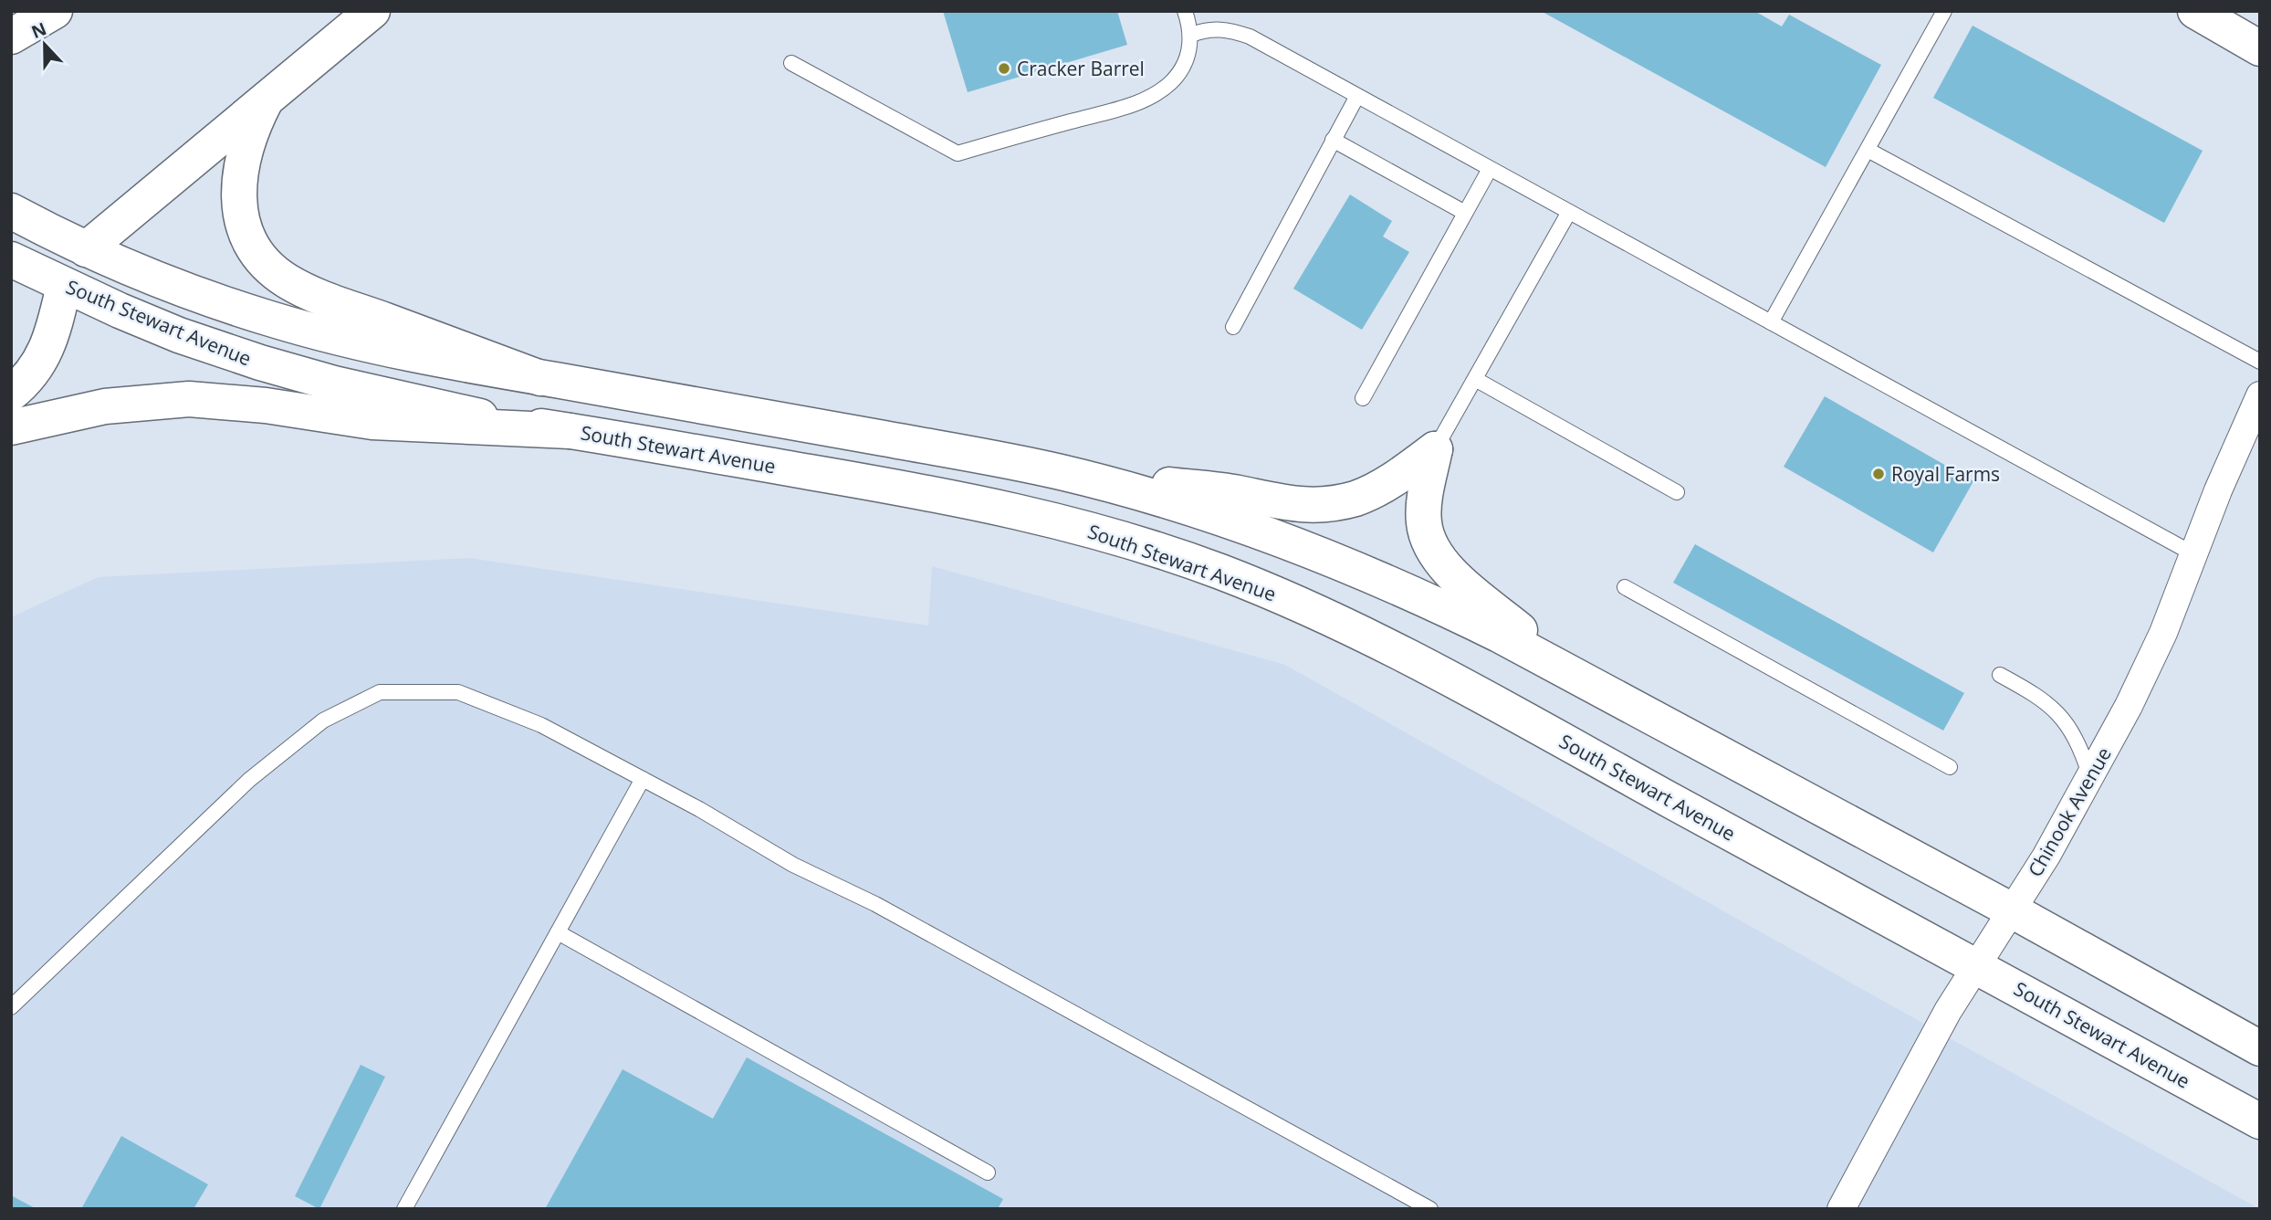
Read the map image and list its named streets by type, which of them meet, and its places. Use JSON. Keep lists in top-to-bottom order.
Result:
{
  "streets": {
    "main road": ["South Stewart Avenue"],
    "street": ["Chinook Avenue"]
  },
  "crossings": [
    ["South Stewart Avenue", "Chinook Avenue"]
  ],
  "places": ["Cracker Barrel", "Royal Farms"],
  "north": "top"
}
